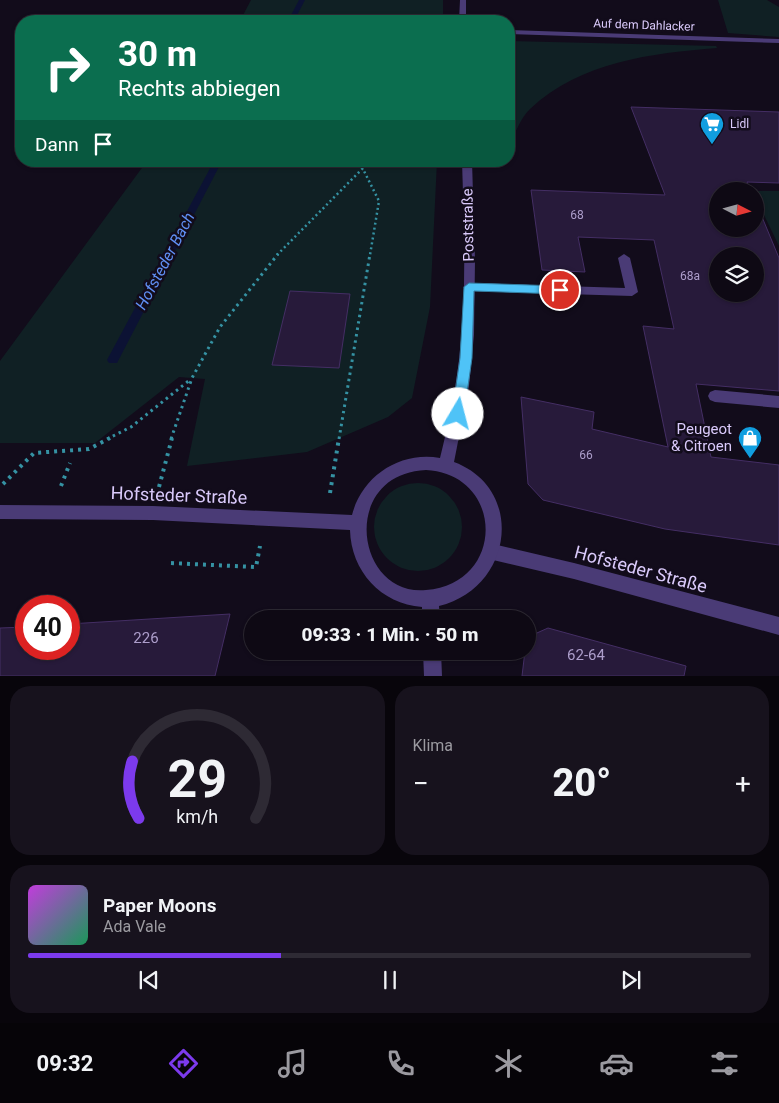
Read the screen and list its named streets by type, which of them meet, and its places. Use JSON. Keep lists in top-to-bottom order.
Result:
{
  "streets": {
    "street": ["Auf dem Dahlacker", "Poststraße", "Hofsteder Straße"]
  },
  "crossings": [
    ["Poststraße", "Hofsteder Straße"]
  ],
  "water": ["Hofsteder Bach"],
  "places": {
    "supermarket": ["Lidl"],
    "shop": ["Peugeot & Citroen"]
  },
  "house_numbers": [
    "68",
    "68a",
    "66",
    "226",
    "62-64"
  ],
  "north": "right",
  "page": {
    "turn": ["30 m", "Rechts abbiegen"],
    "then": "Dann",
    "limit": "40",
    "trip": "09:33 · 1 Min. · 50 m",
    "tile": "Klima",
    "heat": ["−", "20°", "+"],
    "song": ["Paper Moons", "Ada Vale"],
    "tabs": "09:32",
    "gauge": ["29", "km/h"]
  }
}
